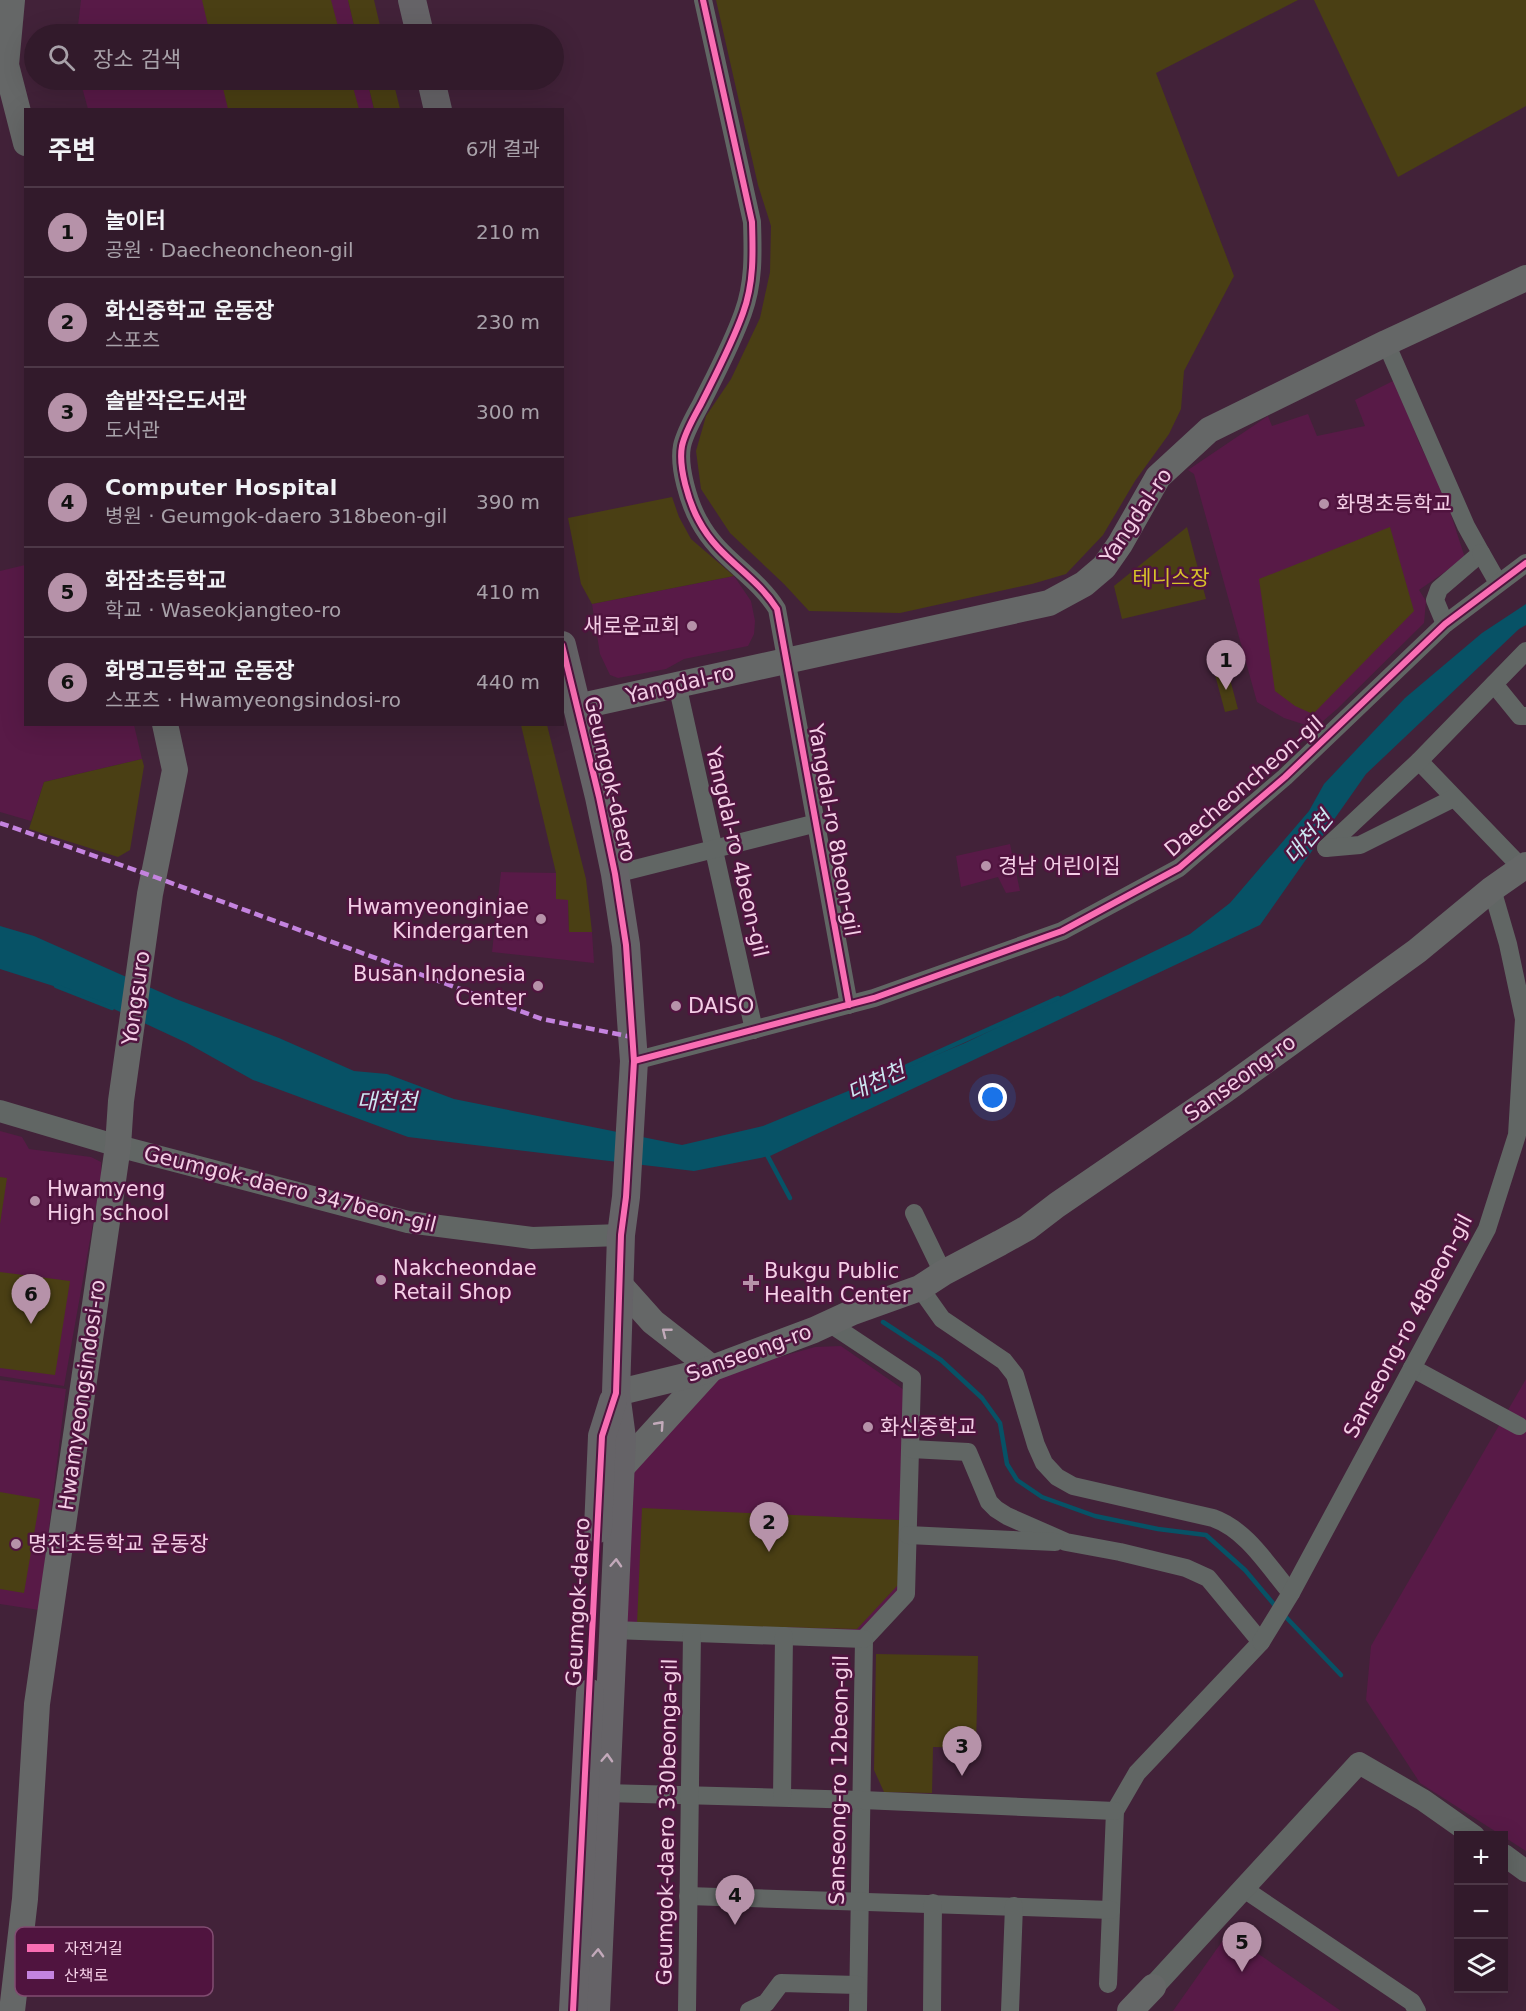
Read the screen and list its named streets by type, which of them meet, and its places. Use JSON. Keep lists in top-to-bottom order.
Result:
{
  "streets": {
    "main road": [
      "Yangdal-ro",
      "Geumgok-daero",
      "Yongsuro",
      "Sanseong-ro",
      "Hwamyeongsindosi-ro"
    ],
    "street": [
      "Daecheoncheon-gil",
      "Yangdal-ro 8beon-gil",
      "Yangdal-ro 4beon-gil",
      "Geumgok-daero 347beon-gil",
      "Sanseong-ro 48beon-gil",
      "Sanseong-ro 12beon-gil",
      "Geumgok-daero 330beonga-gil"
    ]
  },
  "crossings": [
    ["Yangdal-ro", "Geumgok-daero"],
    ["Yangdal-ro", "Yangdal-ro 8beon-gil"],
    ["Yangdal-ro", "Yangdal-ro 4beon-gil"],
    ["Geumgok-daero", "Daecheoncheon-gil"],
    ["Geumgok-daero", "Sanseong-ro"],
    ["Geumgok-daero", "Geumgok-daero 347beon-gil"],
    ["Geumgok-daero", "Geumgok-daero 330beonga-gil"],
    ["Daecheoncheon-gil", "Yangdal-ro 8beon-gil"],
    ["Daecheoncheon-gil", "Yangdal-ro 4beon-gil"],
    ["Yongsuro", "Hwamyeongsindosi-ro"],
    ["Sanseong-ro", "Sanseong-ro 48beon-gil"],
    ["Sanseong-ro", "Sanseong-ro 12beon-gil"],
    ["Geumgok-daero 347beon-gil", "Hwamyeongsindosi-ro"],
    ["Sanseong-ro 12beon-gil", "Geumgok-daero 330beonga-gil"]
  ],
  "water": ["대천천"],
  "parks": ["테니스장"],
  "places": {
    "other": [
      "화명초등학교",
      "새로운교회",
      "경남 어린이집",
      "Hwamyeonginjae Kindergarten",
      "Busan Indonesia Center",
      "DAISO",
      "Hwamyeng High school",
      "Nakcheondae Retail Shop",
      "화신중학교",
      "명진초등학교 운동장"
    ],
    "health": ["Bukgu Public Health Center"]
  },
  "legend": ["자전거길", "산책로"],
  "page": {
    "search": "장소 검색",
    "heading": ["주변", "6개 결과"],
    "list": [
      {
        "mark": "1",
        "name": "놀이터",
        "note": "공원 · Daecheoncheon-gil",
        "value": "210 m"
      },
      {
        "mark": "2",
        "name": "화신중학교 운동장",
        "note": "스포츠",
        "value": "230 m"
      },
      {
        "mark": "3",
        "name": "솔밭작은도서관",
        "note": "도서관",
        "value": "300 m"
      },
      {
        "mark": "4",
        "name": "Computer Hospital",
        "note": "병원 · Geumgok-daero 318beon-gil",
        "value": "390 m"
      },
      {
        "mark": "5",
        "name": "화잠초등학교",
        "note": "학교 · Waseokjangteo-ro",
        "value": "410 m"
      },
      {
        "mark": "6",
        "name": "화명고등학교 운동장",
        "note": "스포츠 · Hwamyeongsindosi-ro",
        "value": "440 m"
      }
    ],
    "pins": [
      "1",
      "6",
      "2",
      "3",
      "4",
      "5"
    ],
    "map_buttons": ["+", "−"]
  }
}
